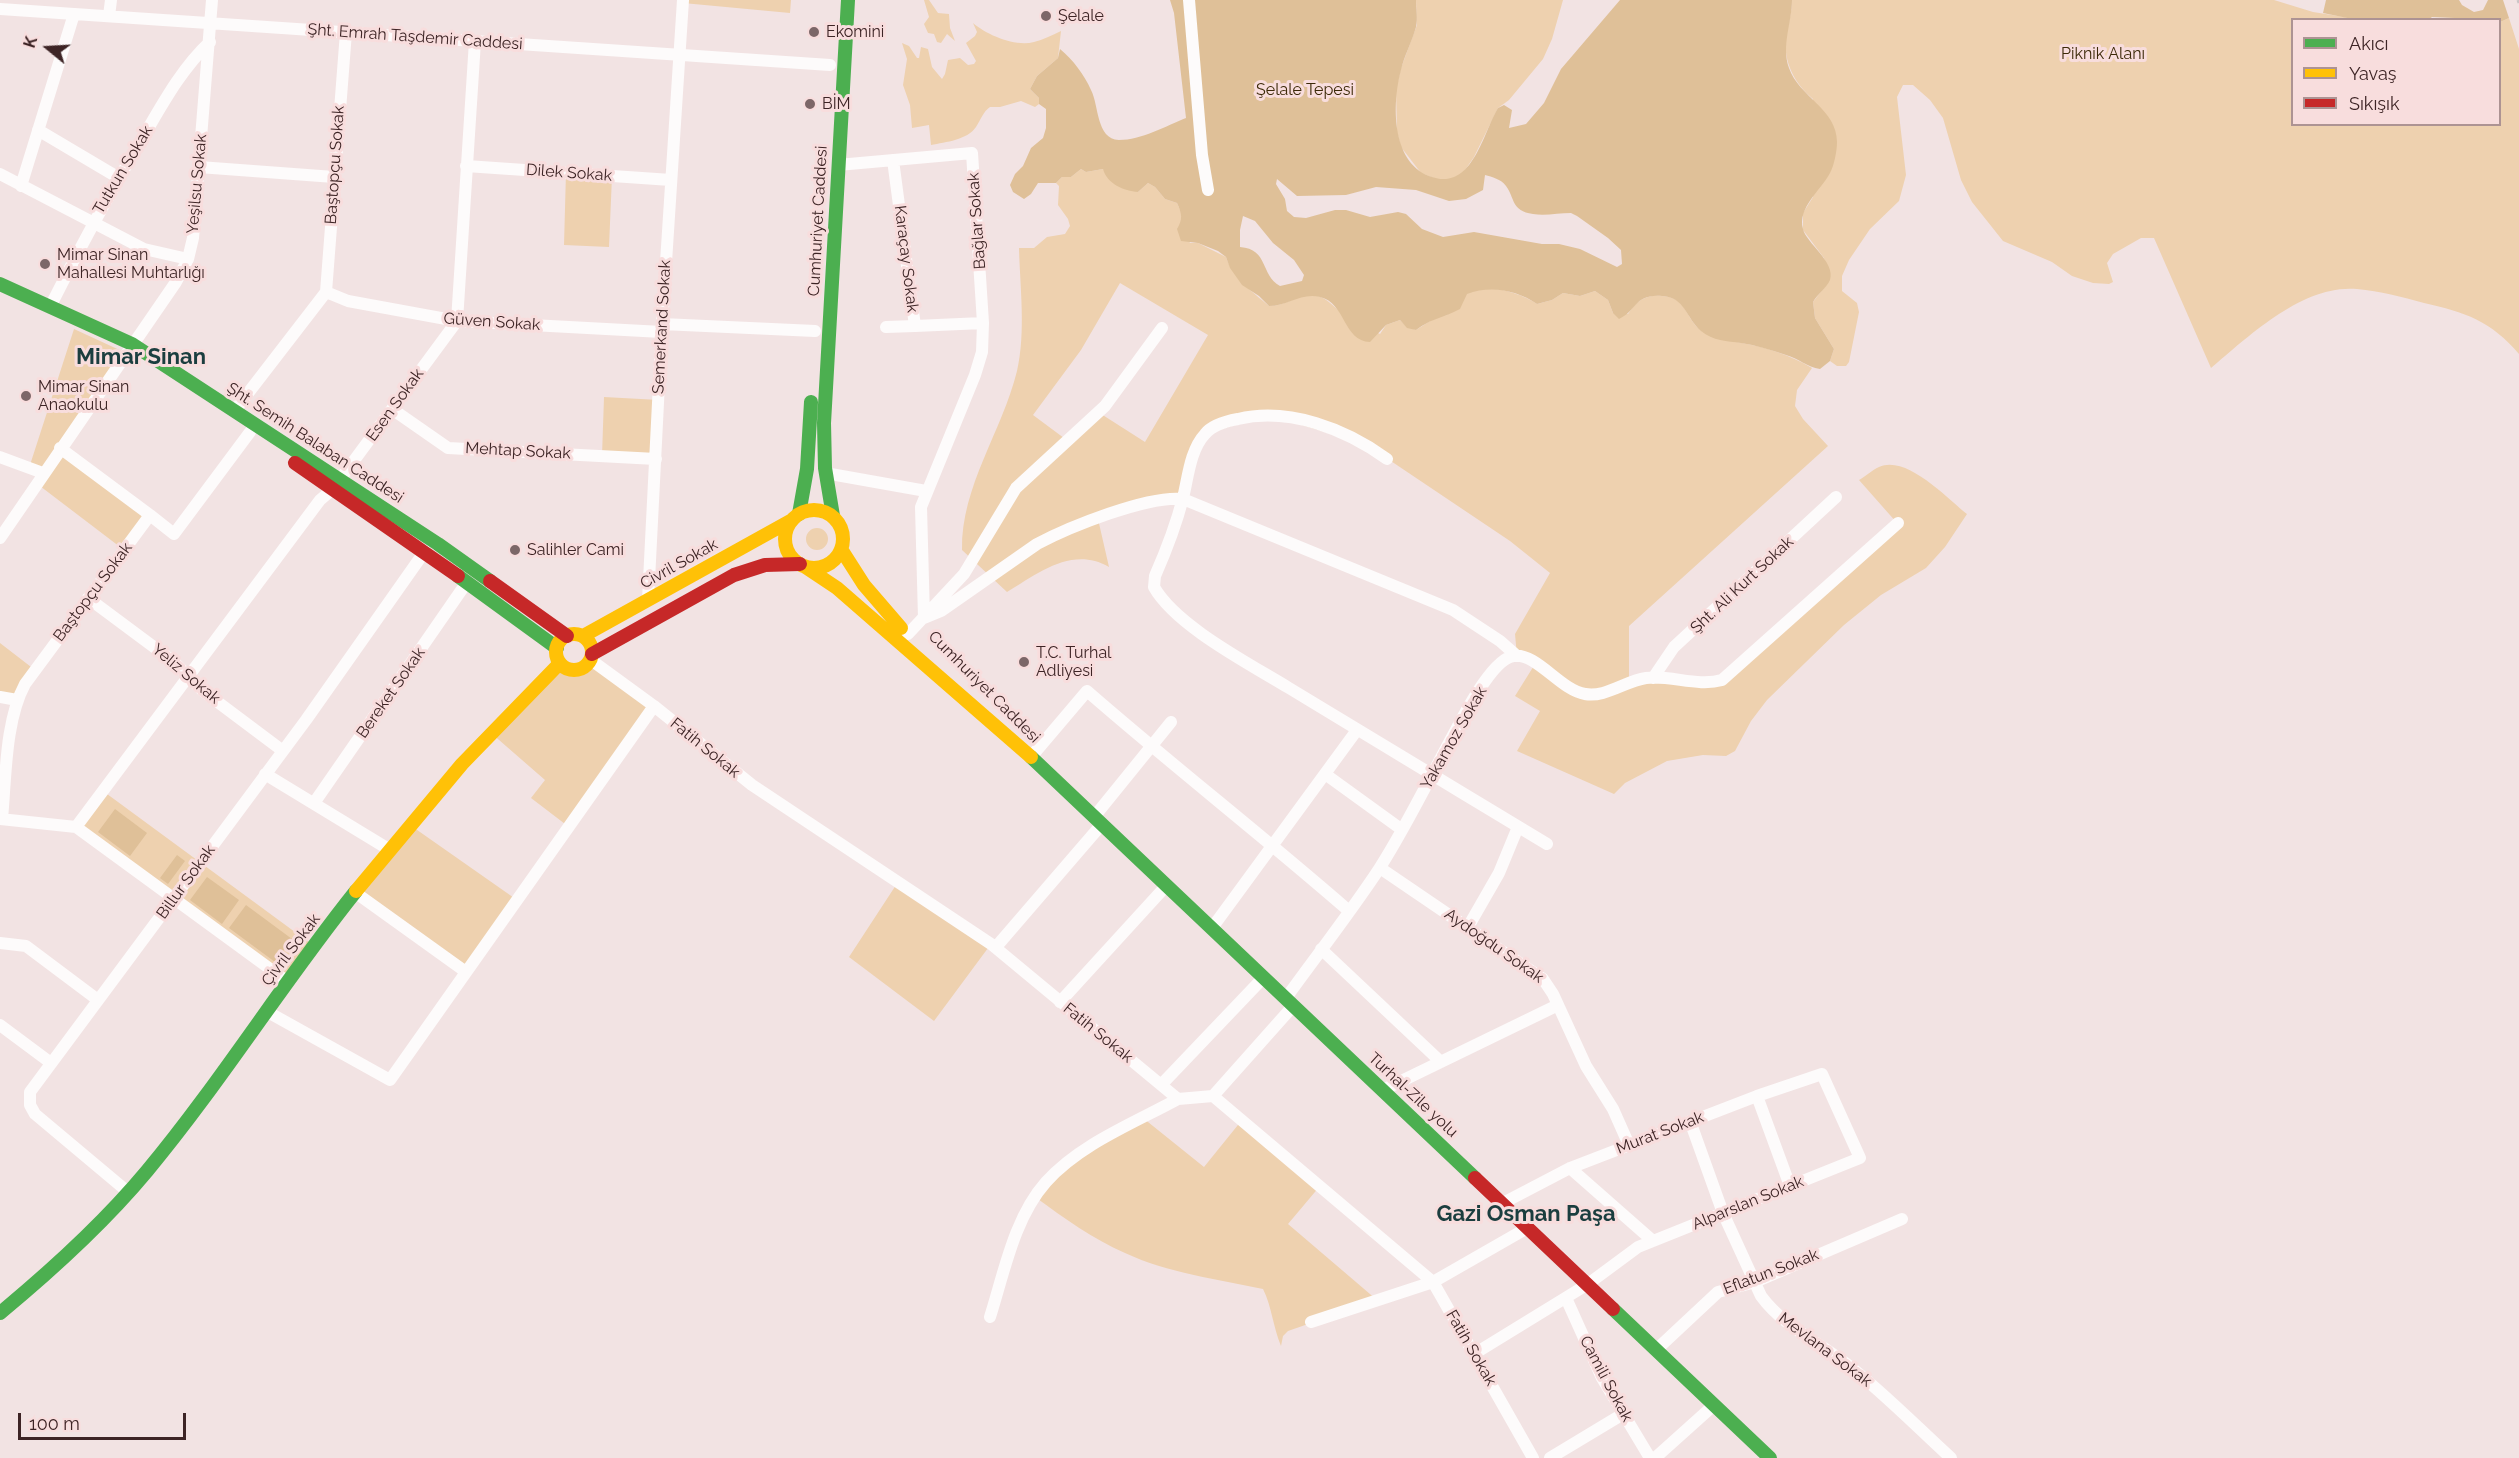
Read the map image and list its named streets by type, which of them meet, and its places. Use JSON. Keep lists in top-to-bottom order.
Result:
{
  "streets": {
    "main road": [
      "Cumhuriyet Caddesi",
      "Şht. Semih Balaban Caddesi",
      "Civril Sokak",
      "Çivril Sokak",
      "Turhal-Zile yolu"
    ],
    "street": [
      "Şht. Emrah Taşdemir Caddesi",
      "Baştopçu Sokak",
      "Tutkun Sokak",
      "Dilek Sokak",
      "Yeşilsu Sokak",
      "Bağlar Sokak",
      "Karaçay Sokak",
      "Güven Sokak",
      "Semerkand Sokak",
      "Esen Sokak",
      "Mehtap Sokak",
      "Şht. Ali Kurt Sokak",
      "Yeliz Sokak",
      "Bereket Sokak",
      "Yakamoz Sokak",
      "Fatih Sokak",
      "Billur Sokak",
      "Aydoğdu Sokak",
      "Murat Sokak",
      "Alparslan Sokak",
      "Eflatun Sokak",
      "Mevlana Sokak",
      "Camili Sokak"
    ]
  },
  "crossings": [
    ["Şht. Emrah Taşdemir Caddesi", "Baştopçu Sokak"],
    ["Şht. Emrah Taşdemir Caddesi", "Yeşilsu Sokak"],
    ["Şht. Emrah Taşdemir Caddesi", "Semerkand Sokak"],
    ["Baştopçu Sokak", "Güven Sokak"],
    ["Baştopçu Sokak", "Yeliz Sokak"],
    ["Tutkun Sokak", "Yeşilsu Sokak"],
    ["Tutkun Sokak", "Şht. Semih Balaban Caddesi"],
    ["Dilek Sokak", "Semerkand Sokak"],
    ["Yeşilsu Sokak", "Şht. Semih Balaban Caddesi"],
    ["Cumhuriyet Caddesi", "Bağlar Sokak"],
    ["Cumhuriyet Caddesi", "Civril Sokak"],
    ["Cumhuriyet Caddesi", "Turhal-Zile yolu"],
    ["Bağlar Sokak", "Karaçay Sokak"],
    ["Güven Sokak", "Semerkand Sokak"],
    ["Güven Sokak", "Esen Sokak"],
    ["Semerkand Sokak", "Mehtap Sokak"],
    ["Semerkand Sokak", "Civril Sokak"],
    ["Esen Sokak", "Şht. Semih Balaban Caddesi"],
    ["Esen Sokak", "Mehtap Sokak"],
    ["Esen Sokak", "Yeliz Sokak"],
    ["Şht. Semih Balaban Caddesi", "Civril Sokak"],
    ["Şht. Semih Balaban Caddesi", "Bereket Sokak"],
    ["Şht. Semih Balaban Caddesi", "Fatih Sokak"],
    ["Şht. Semih Balaban Caddesi", "Billur Sokak"],
    ["Şht. Semih Balaban Caddesi", "Çivril Sokak"],
    ["Civril Sokak", "Fatih Sokak"],
    ["Civril Sokak", "Çivril Sokak"],
    ["Yeliz Sokak", "Billur Sokak"],
    ["Yakamoz Sokak", "Fatih Sokak"],
    ["Yakamoz Sokak", "Aydoğdu Sokak"],
    ["Yakamoz Sokak", "Turhal-Zile yolu"],
    ["Fatih Sokak", "Çivril Sokak"],
    ["Fatih Sokak", "Alparslan Sokak"],
    ["Billur Sokak", "Çivril Sokak"],
    ["Aydoğdu Sokak", "Murat Sokak"],
    ["Turhal-Zile yolu", "Murat Sokak"],
    ["Turhal-Zile yolu", "Alparslan Sokak"],
    ["Turhal-Zile yolu", "Eflatun Sokak"],
    ["Murat Sokak", "Alparslan Sokak"],
    ["Murat Sokak", "Mevlana Sokak"],
    ["Alparslan Sokak", "Mevlana Sokak"],
    ["Alparslan Sokak", "Camili Sokak"],
    ["Eflatun Sokak", "Mevlana Sokak"]
  ],
  "districts": ["Mimar Sinan", "Gazi Osman Paşa"],
  "parks": ["Piknik Alanı", "Şelale Tepesi"],
  "places": [
    "Şelale",
    "Ekomini",
    "BİM",
    "Mimar Sinan Mahallesi Muhtarlığı",
    "Mimar Sinan Anaokulu",
    "Salihler Cami",
    "T.C. Turhal Adliyesi"
  ],
  "legend": ["Akıcı", "Yavaş", "Sıkışık"],
  "scale_bar": "100 m",
  "north": "left"
}
